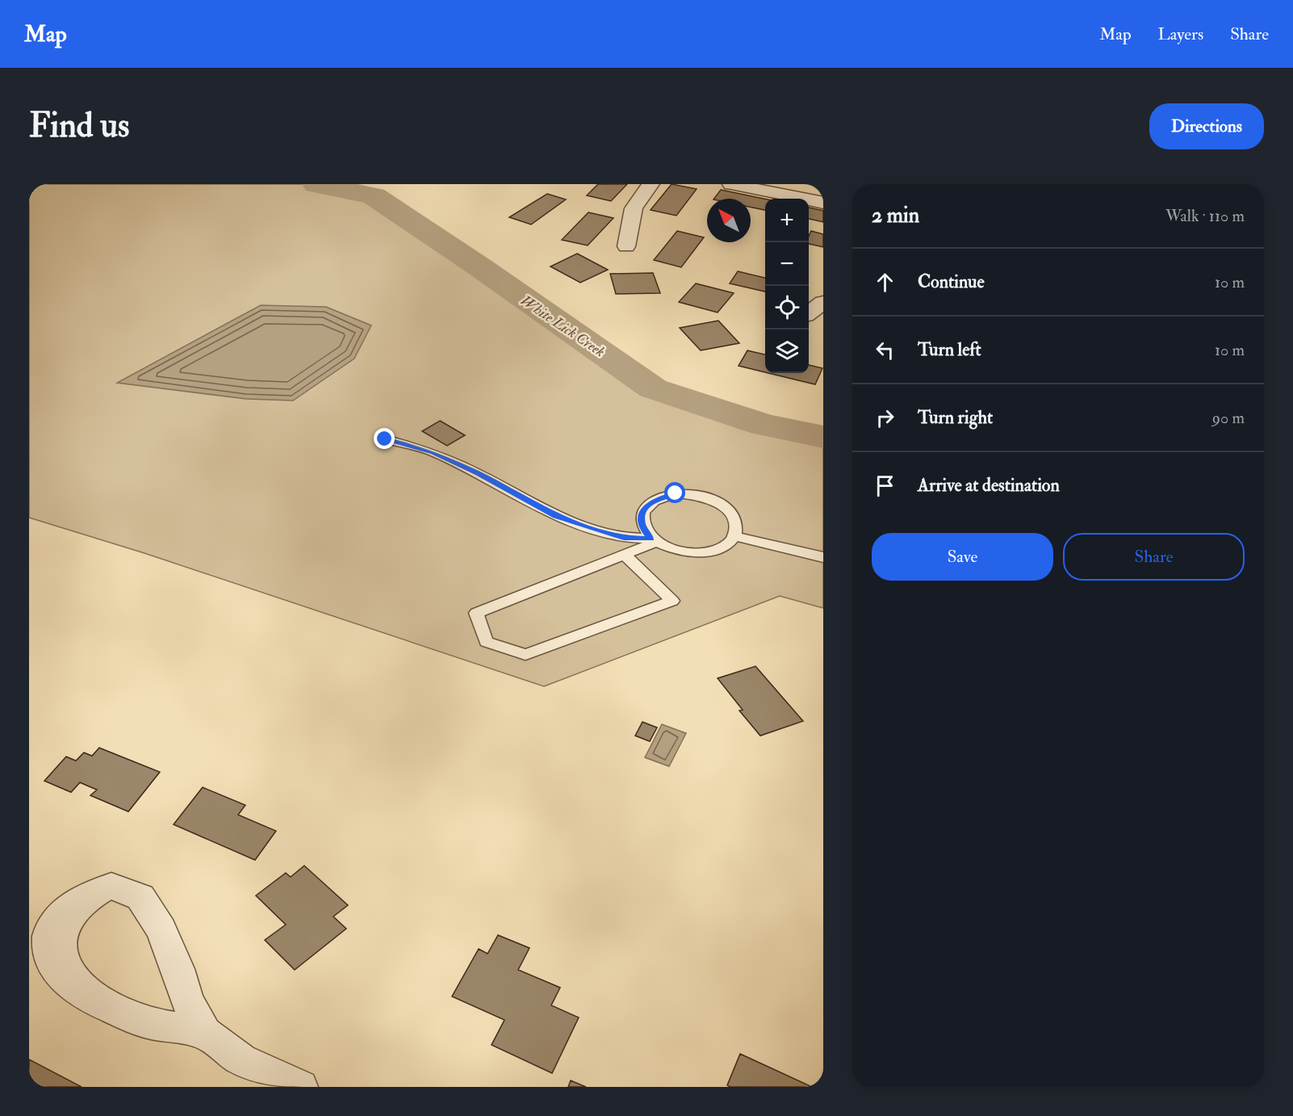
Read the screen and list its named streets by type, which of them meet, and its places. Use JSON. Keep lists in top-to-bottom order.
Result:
{
  "water": ["White Lick Creek"],
  "north": "top left",
  "page": {
    "header": "Map",
    "nav": ["Map", "Layers", "Share"],
    "buttons": [
      "Directions",
      ["Save", "Share"]
    ],
    "title": "Find us",
    "heading": ["2 min", "Walk · 110 m"],
    "map_buttons": ["+", "−"],
    "list": [
      ["Continue", "10 m"],
      ["Turn left", "10 m"],
      ["Turn right", "90 m"],
      "Arrive at destination"
    ]
  }
}
